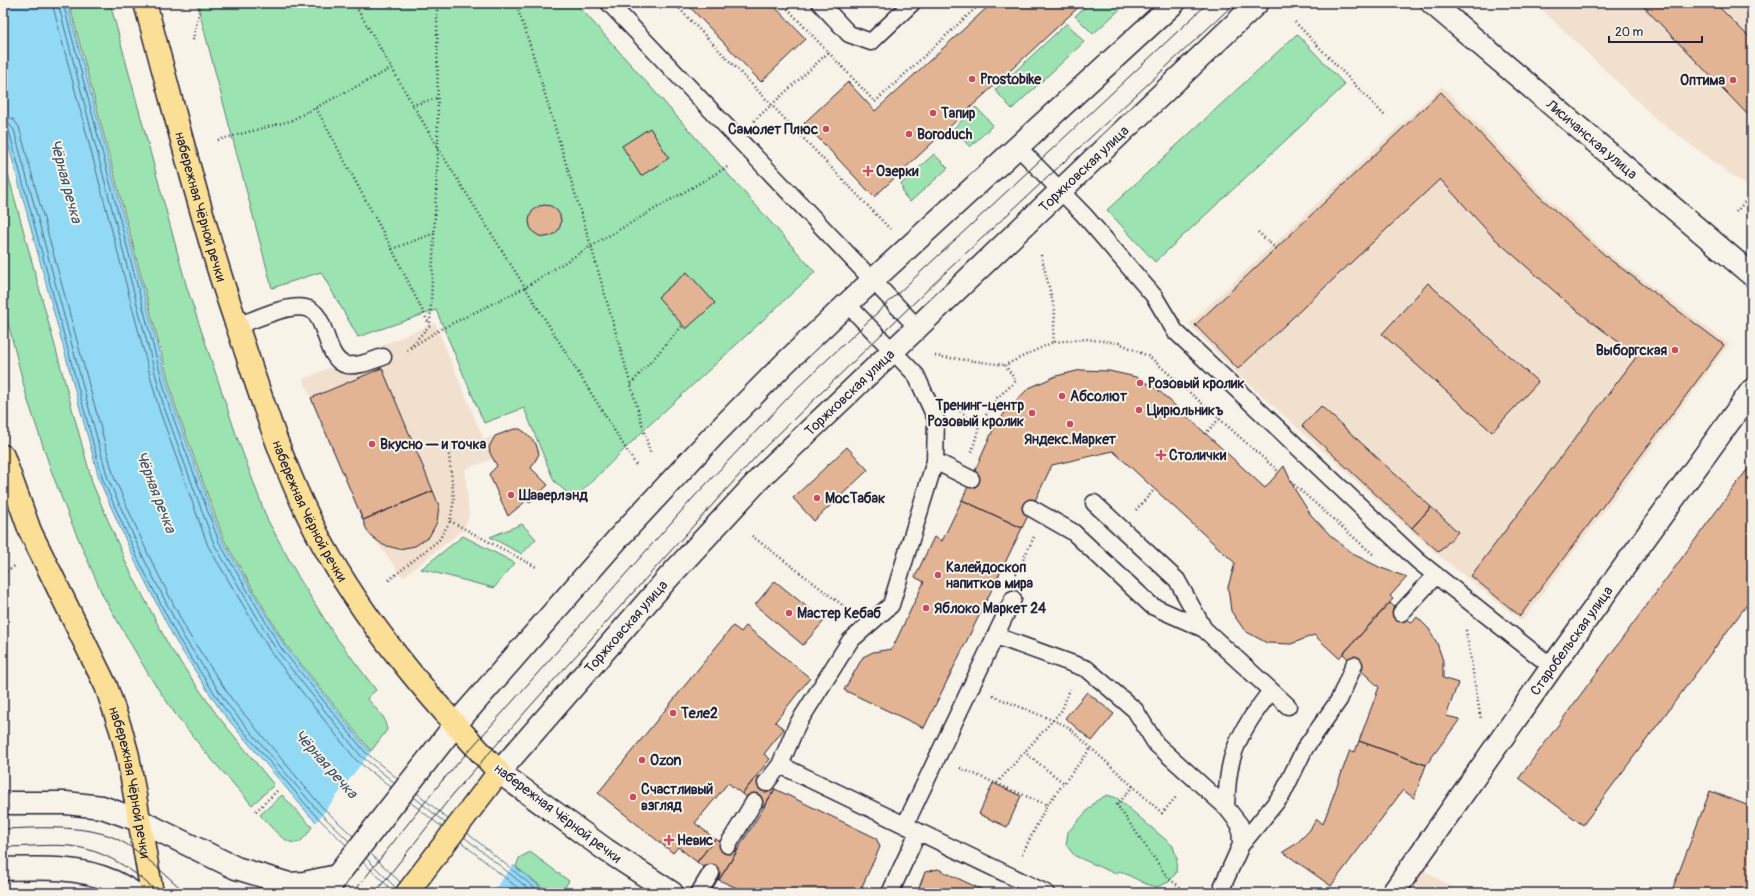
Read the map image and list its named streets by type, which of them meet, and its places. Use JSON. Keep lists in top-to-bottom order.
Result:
{
  "streets": {
    "main road": [
      "Лисичанская улица",
      "Торжковская улица",
      "набережная Чёрной речки",
      "Старобельская улица"
    ]
  },
  "crossings": [
    ["Торжковская улица", "набережная Чёрной речки"]
  ],
  "water": ["Чёрная речка"],
  "places": {
    "other": [
      "Prostobike",
      "Оптима",
      "Тапир",
      "Самолет Плюс",
      "Boroduch",
      "Выборгская",
      "Розовый кролик",
      "Абсолют",
      "Цирюльникъ",
      "Тренинг-центр Розовый кролик",
      "Яндекс.Маркет",
      "Вкусно — и точка",
      "Шаверлэнд",
      "МосТабак",
      "Калейдоскоп напитков мира",
      "Яблоко Маркет 24",
      "Мастер Кебаб",
      "Теле2",
      "Ozon",
      "Счастливый взгляд"
    ],
    "health": ["Озерки", "Столички", "Невис"]
  },
  "scale_bar": "20 m"
}
